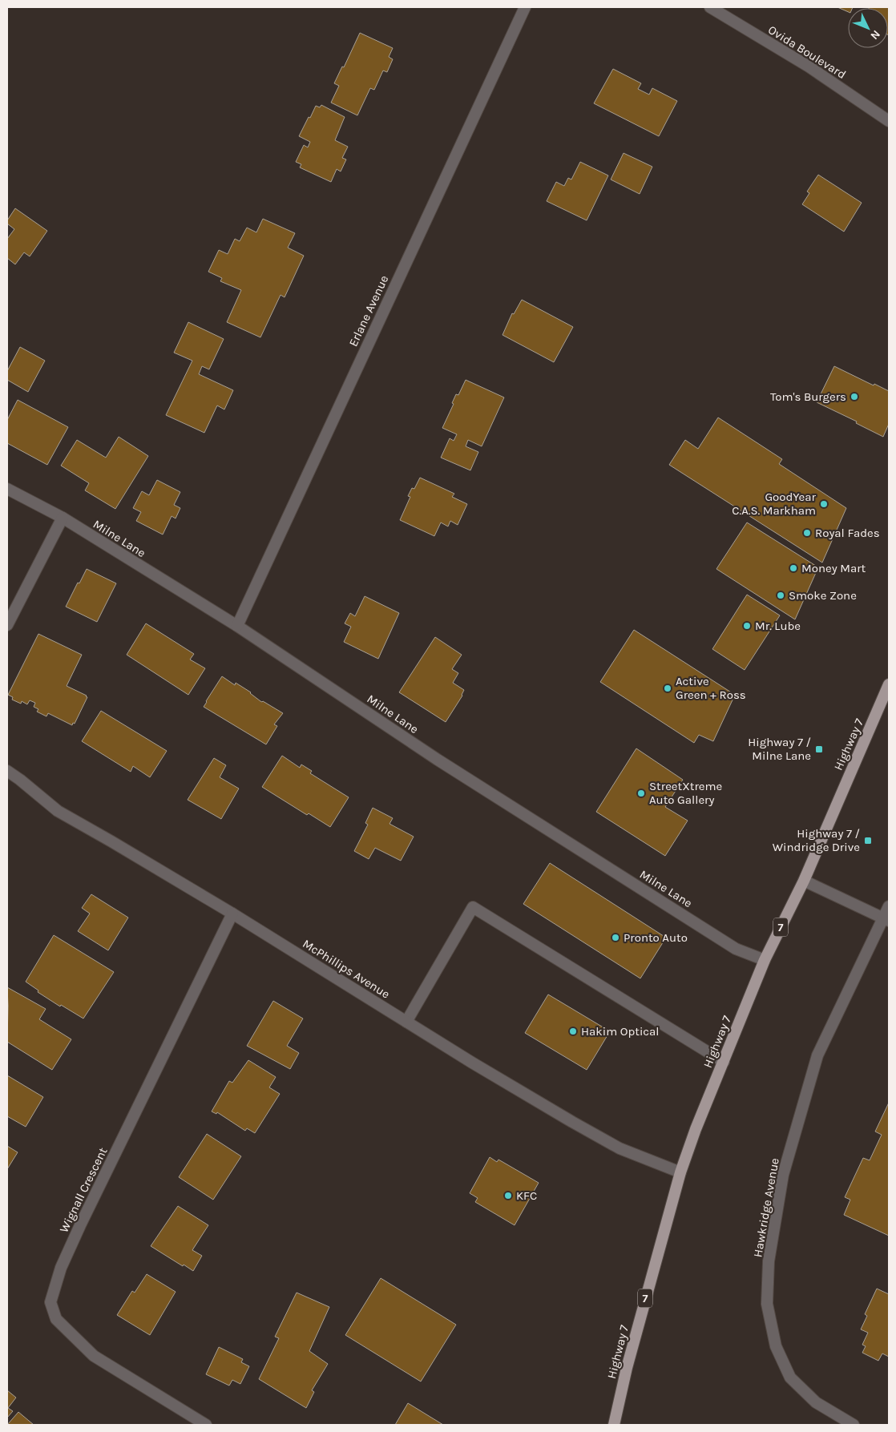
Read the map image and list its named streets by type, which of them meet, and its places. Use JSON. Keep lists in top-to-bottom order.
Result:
{
  "streets": {
    "main road": ["Highway 7", "7"],
    "street": [
      "Ovida Boulevard",
      "Erlane Avenue",
      "Milne Lane",
      "McPhillips Avenue",
      "Wignall Crescent",
      "Hawkridge Avenue"
    ]
  },
  "crossings": [
    ["Erlane Avenue", "Milne Lane"],
    ["Milne Lane", "Highway 7"],
    ["Highway 7", "McPhillips Avenue"],
    ["McPhillips Avenue", "Wignall Crescent"]
  ],
  "places": {
    "other": [
      "Tom's Burgers",
      "GoodYear C.A.S. Markham",
      "Royal Fades",
      "Money Mart",
      "Smoke Zone",
      "Mr. Lube",
      "Active Green + Ross",
      "StreetXtreme Auto Gallery",
      "Pronto Auto",
      "Hakim Optical",
      "KFC"
    ],
    "transit": ["Highway 7 / Milne Lane", "Highway 7 / Windridge Drive"]
  },
  "north": "bottom right"
}
